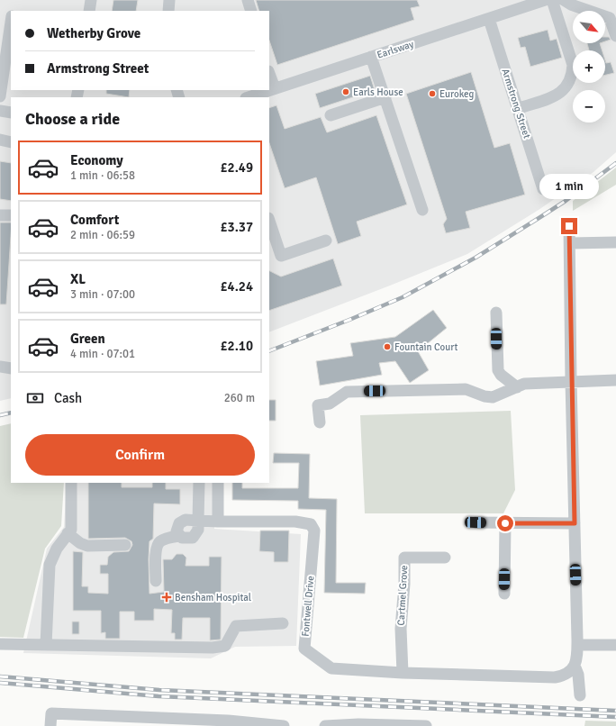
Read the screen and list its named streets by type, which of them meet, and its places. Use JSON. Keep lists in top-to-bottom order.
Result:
{
  "streets": {
    "street": [
      "Earlsway",
      "Armstrong Street",
      "Cartmel Grove",
      "Fontwell Drive"
    ]
  },
  "crossings": [
    ["Earlsway", "Armstrong Street"],
    ["Cartmel Grove", "Fontwell Drive"]
  ],
  "places": {
    "other": ["Earls House", "Eurokeg", "Fountain Court"],
    "health": ["Bensham Hospital"]
  },
  "north": "bottom right",
  "page": {
    "map_buttons": ["+", "−"],
    "banner": ["Wetherby Grove", "Armstrong Street"],
    "heading": "Choose a ride",
    "list": [
      {
        "name": "Economy",
        "note": "1 min · 06:58",
        "value": "£2.49"
      },
      {
        "name": "Comfort",
        "note": "2 min · 06:59",
        "value": "£3.37"
      },
      {
        "name": "XL",
        "note": "3 min · 07:00",
        "value": "£4.24"
      },
      {
        "name": "Green",
        "note": "4 min · 07:01",
        "value": "£2.10"
      }
    ],
    "bubble": "1 min",
    "pay": ["Cash", "260 m"],
    "buttons": "Confirm"
  }
}
